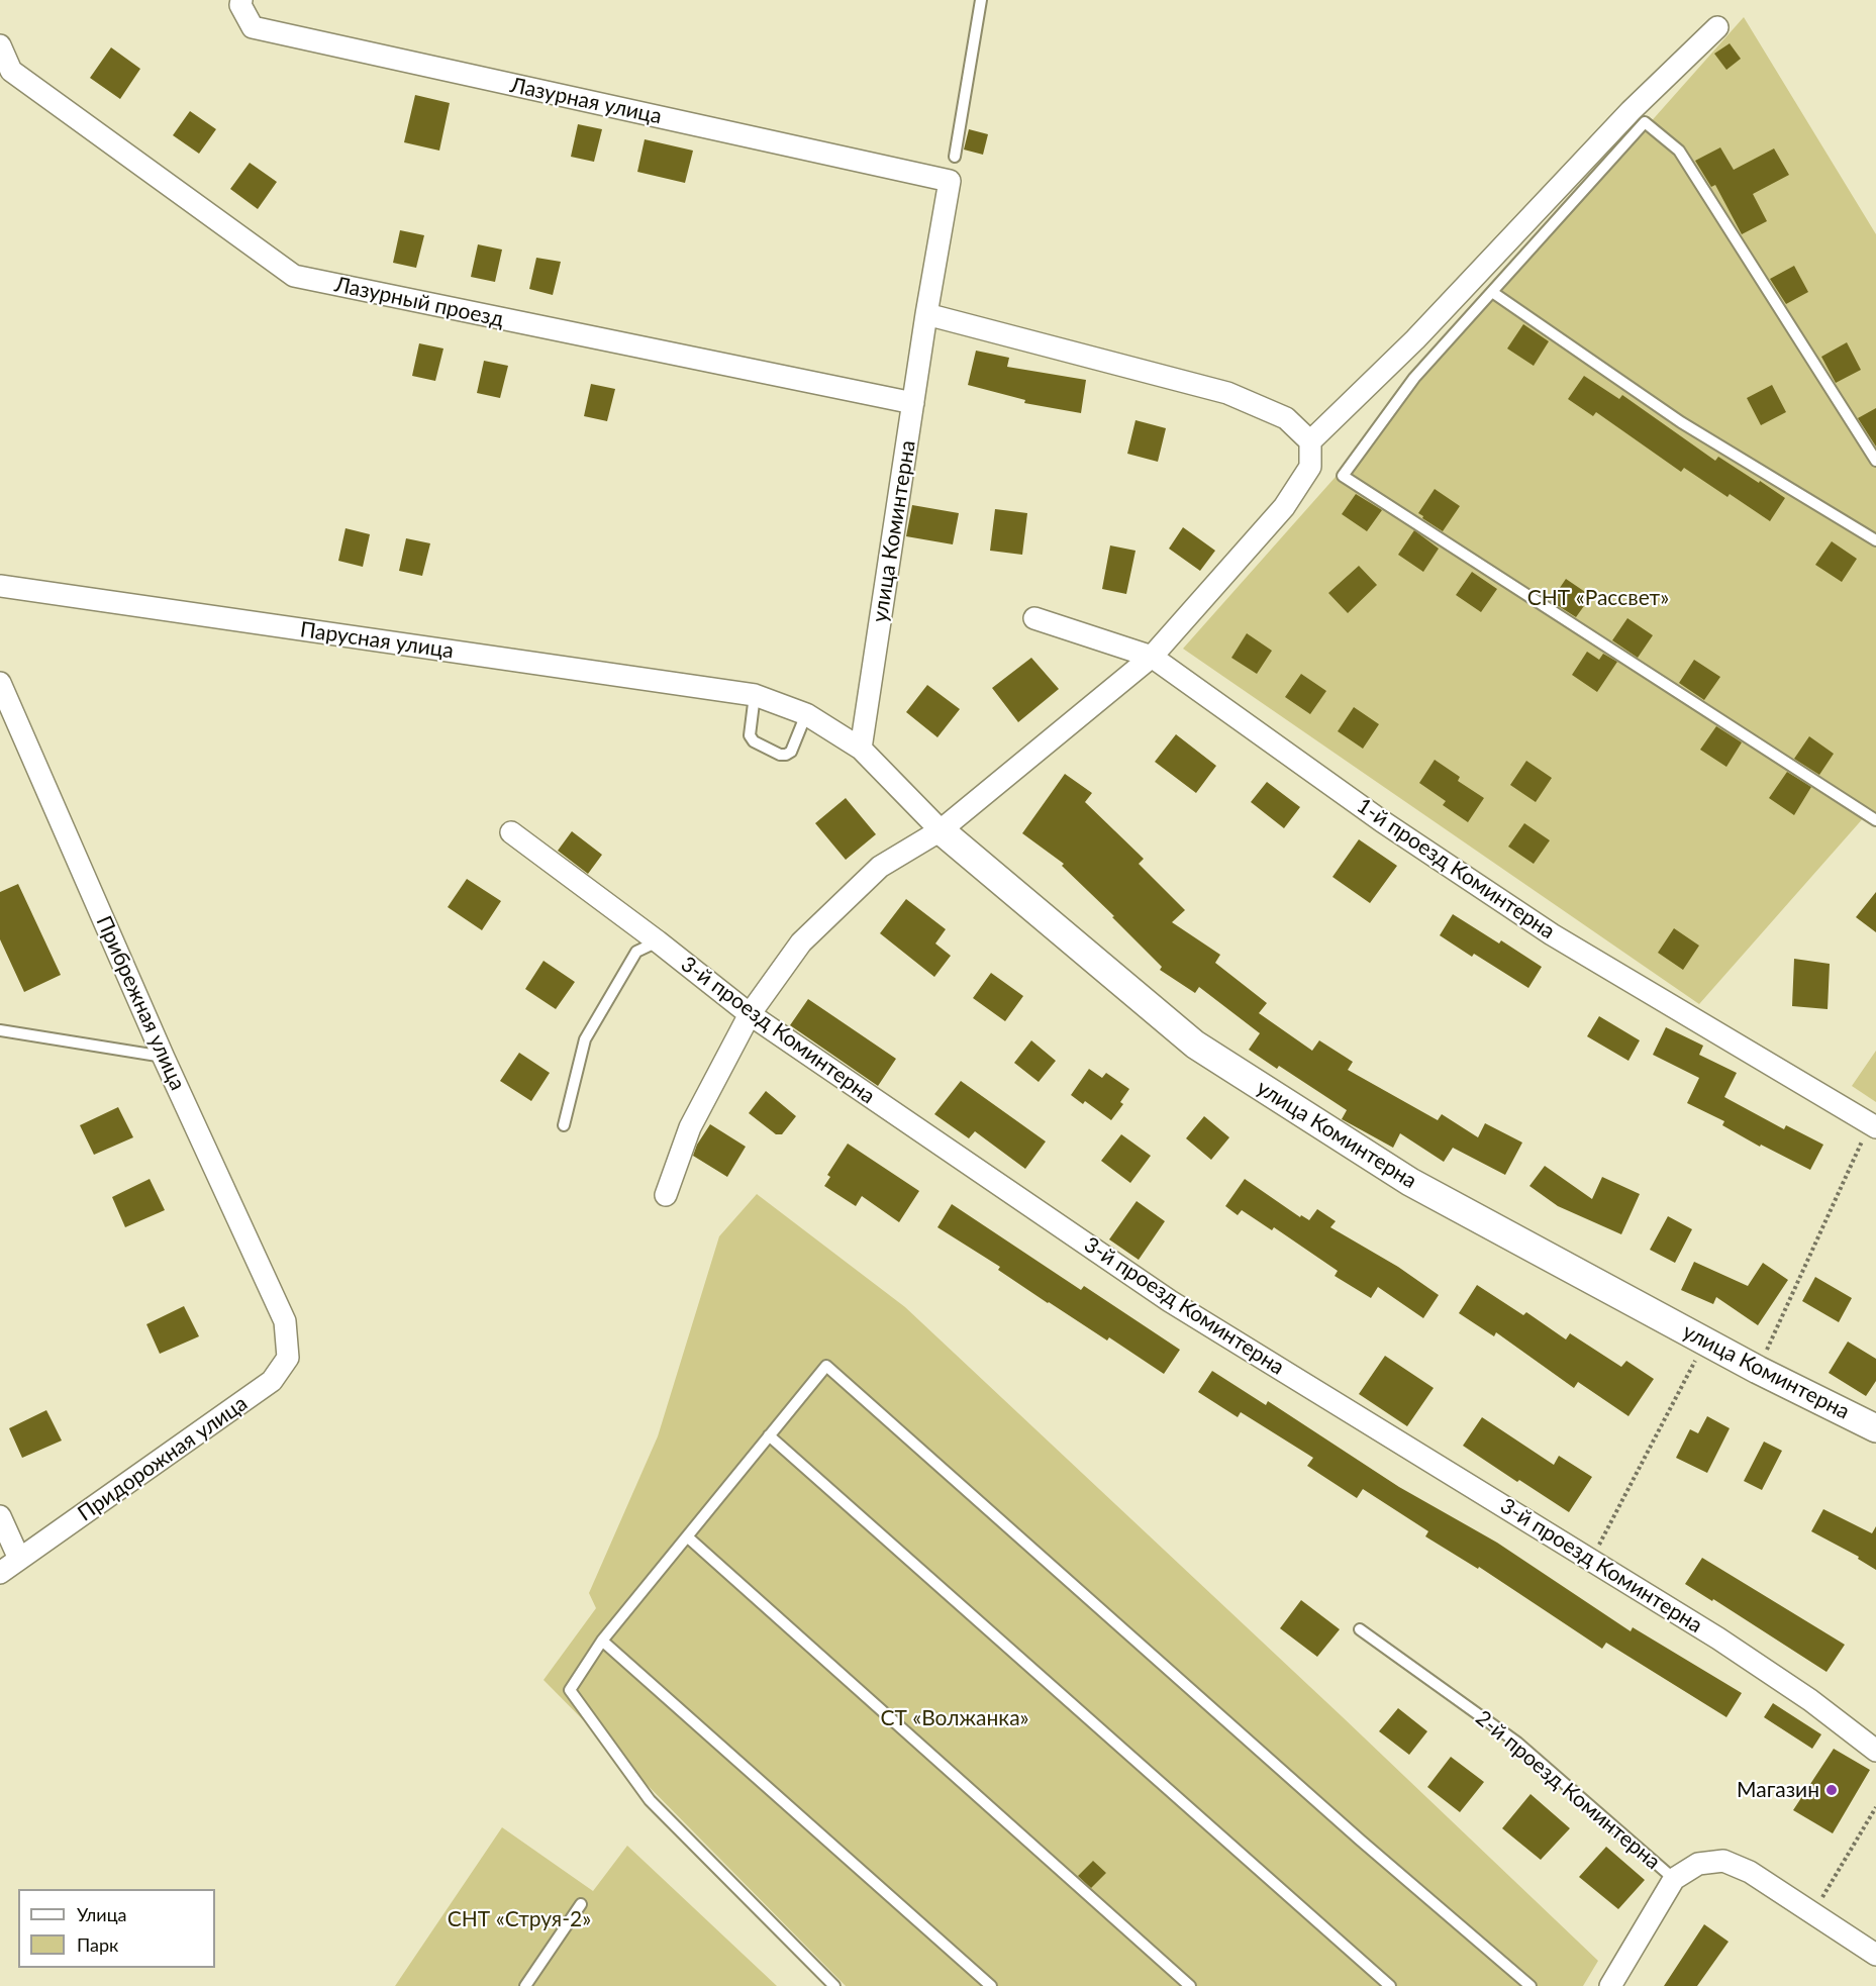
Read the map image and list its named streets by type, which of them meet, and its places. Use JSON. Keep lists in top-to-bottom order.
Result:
{
  "streets": {
    "street": [
      "Лазурная улица",
      "Лазурный проезд",
      "улица Коминтерна",
      "Парусная улица",
      "1-й проезд Коминтерна",
      "Прибрежная улица",
      "3-й проезд Коминтерна",
      "Придорожная улица",
      "2-й проезд Коминтерна"
    ]
  },
  "crossings": [
    ["Лазурная улица", "улица Коминтерна"],
    ["Лазурный проезд", "улица Коминтерна"],
    ["улица Коминтерна", "Парусная улица"],
    ["Прибрежная улица", "Придорожная улица"]
  ],
  "parks": ["СНТ «Рассвет»", "СТ «Волжанка»", "СНТ «Струя-2»"],
  "places": ["Магазин"],
  "legend": ["Улица", "Парк"]
}
